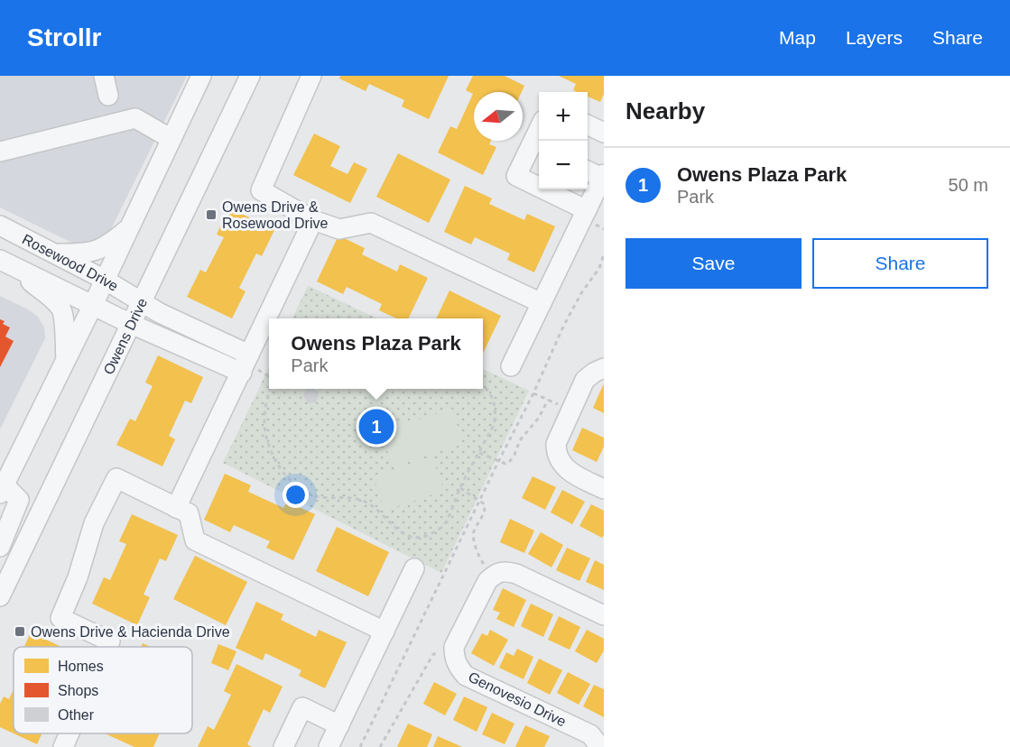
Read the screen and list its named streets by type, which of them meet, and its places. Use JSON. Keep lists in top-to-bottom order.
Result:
{
  "streets": {
    "street": ["Rosewood Drive", "Owens Drive", "Genovesio Drive"]
  },
  "crossings": [
    ["Rosewood Drive", "Owens Drive"]
  ],
  "places": {
    "transit": ["Owens Drive & Rosewood Drive", "Owens Drive & Hacienda Drive"]
  },
  "legend": ["Homes", "Shops", "Other"],
  "north": "left",
  "page": {
    "header": "Strollr",
    "nav": ["Map", "Layers", "Share"],
    "heading": "Nearby",
    "map_buttons": ["+", "−"],
    "list": [
      {
        "mark": "1",
        "name": "Owens Plaza Park",
        "note": "Park",
        "value": "50 m"
      }
    ],
    "buttons": ["Save", "Share"],
    "popup": ["Owens Plaza Park", "Park"],
    "pins": "1"
  }
}
